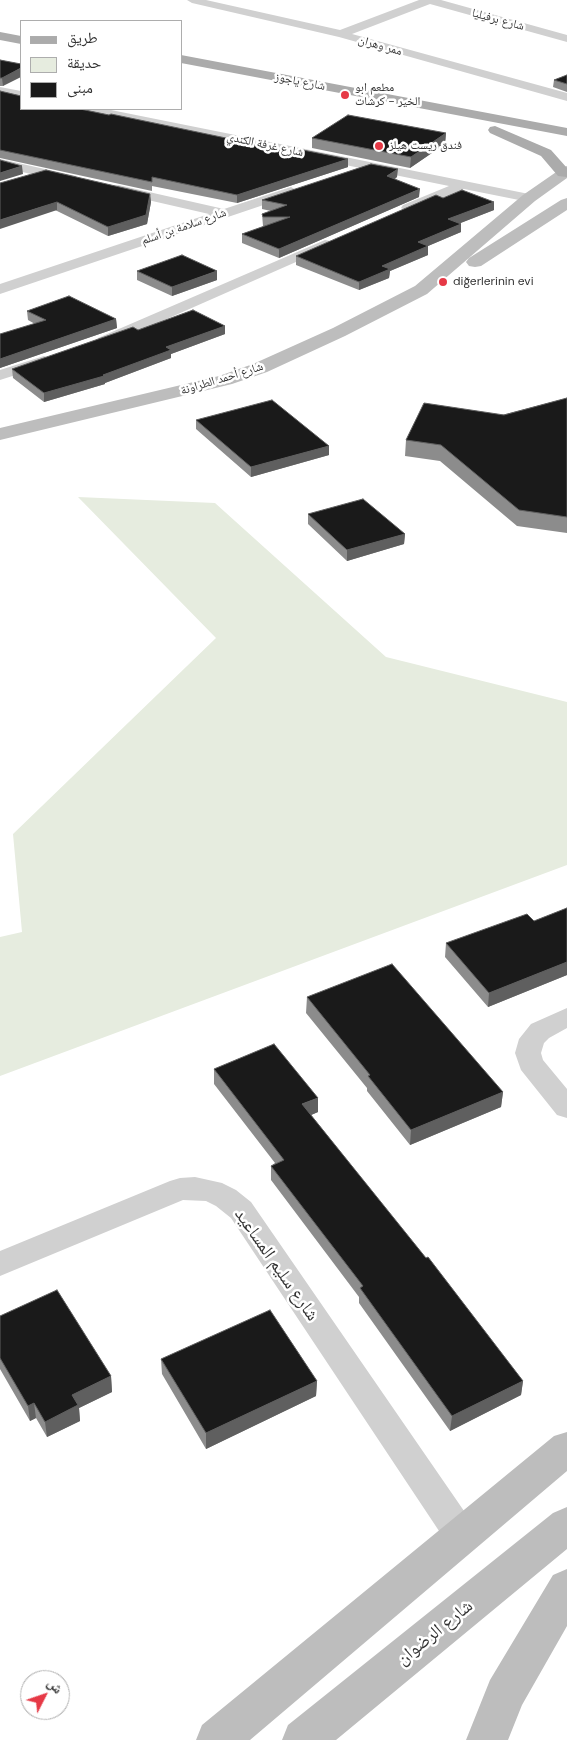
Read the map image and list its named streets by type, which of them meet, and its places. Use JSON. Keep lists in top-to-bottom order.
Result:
{
  "streets": {
    "main road": ["شارع ياجوز"],
    "street": [
      "شارع برفيليا",
      "ممر وهران",
      "شارع غرفة الكندي",
      "شارع سلامة بن أسلم",
      "شارع أحمد الطراونة",
      "شارع سليم المساعيد",
      "شارع الرضوان"
    ]
  },
  "crossings": [
    ["شارع غرفة الكندي", "شارع أحمد الطراونة"]
  ],
  "places": ["مطعم ابو الخير - كرشات", "فندق ريست هيلز", "diğerlerinin evi"],
  "legend": ["طريق", "حديقة", "مبنى"],
  "north": "top right"
}
